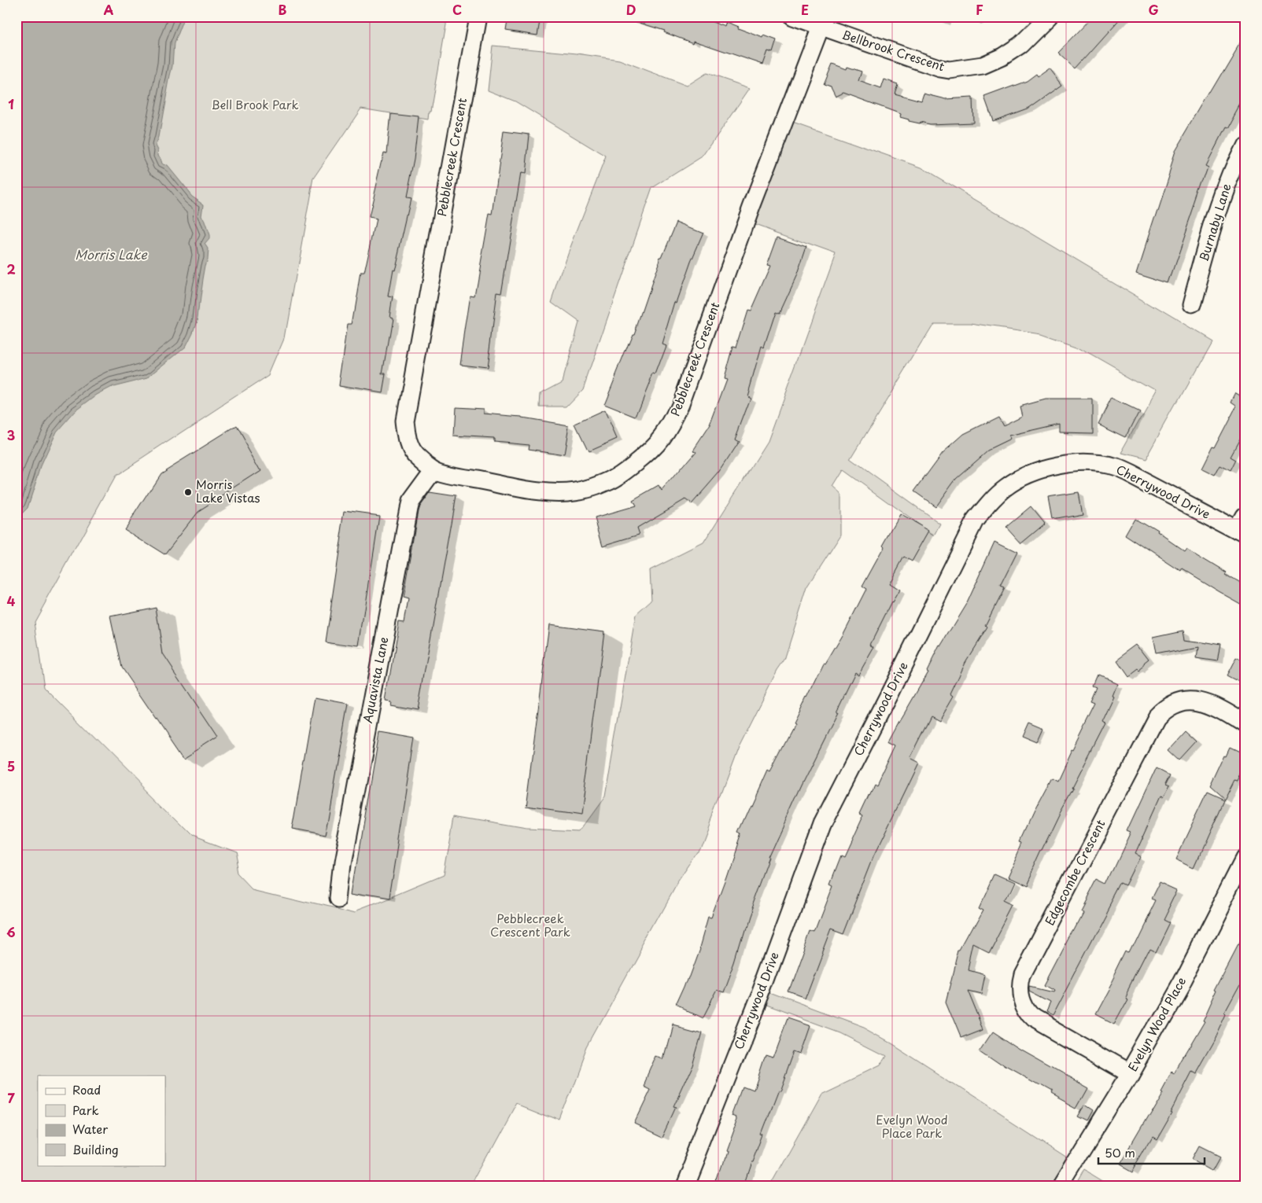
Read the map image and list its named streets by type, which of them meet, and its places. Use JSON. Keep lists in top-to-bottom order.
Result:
{
  "streets": {
    "street": [
      "Bellbrook Crescent",
      "Pebblecreek Crescent",
      "Burnaby Lane",
      "Cherrywood Drive",
      "Aquavista Lane",
      "Edgecombe Crescent",
      "Evelyn Wood Place"
    ]
  },
  "crossings": [
    ["Bellbrook Crescent", "Pebblecreek Crescent"],
    ["Pebblecreek Crescent", "Aquavista Lane"],
    ["Edgecombe Crescent", "Evelyn Wood Place"]
  ],
  "water": ["Morris Lake"],
  "parks": ["Bell Brook Park", "Pebblecreek Crescent Park", "Evelyn Wood Place Park"],
  "places": ["Morris Lake Vistas"],
  "legend": [
    "Road",
    "Park",
    "Water",
    "Building"
  ],
  "scale_bar": "50 m",
  "grid": {
    "columns": [
      "A",
      "B",
      "C",
      "D",
      "E",
      "F",
      "G"
    ],
    "rows": [
      "1",
      "2",
      "3",
      "4",
      "5",
      "6",
      "7"
    ]
  }
}
